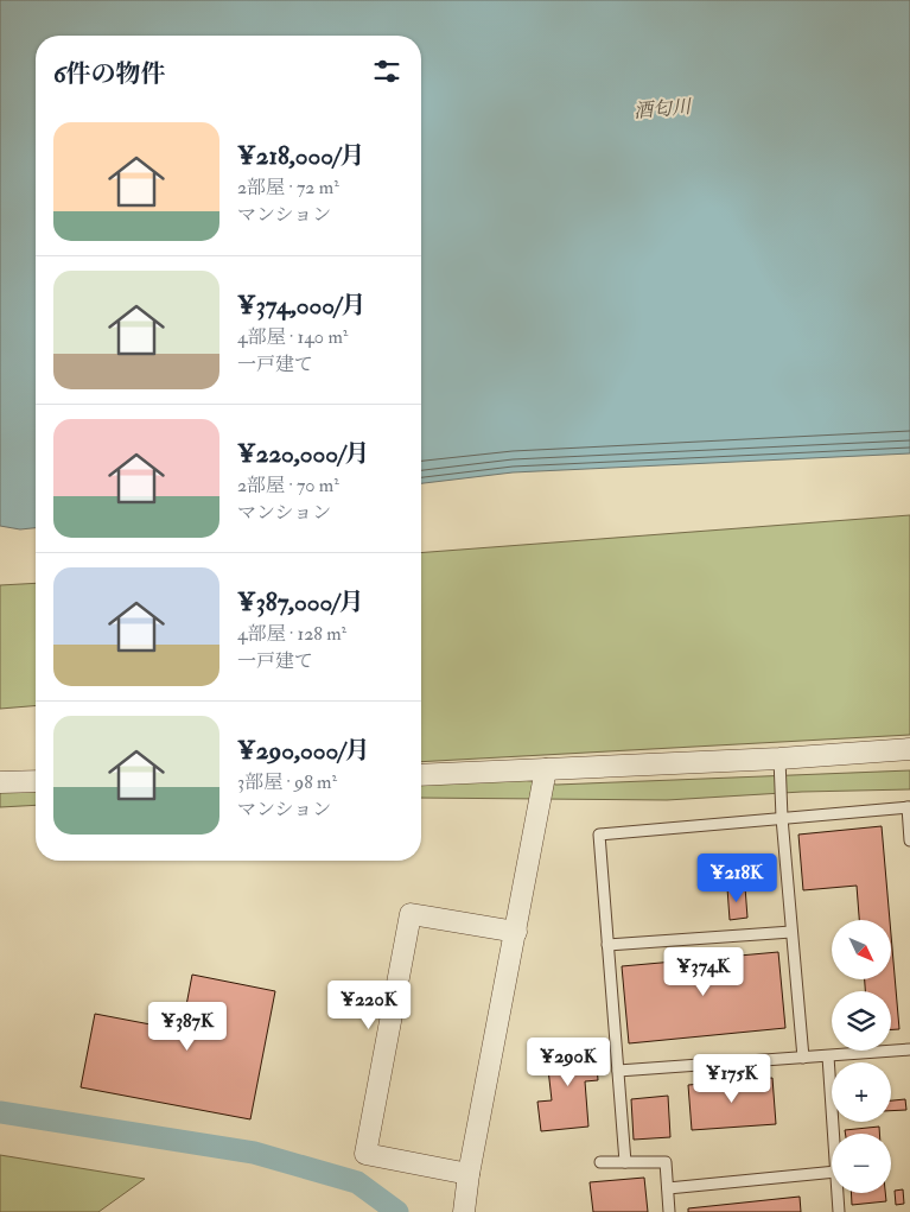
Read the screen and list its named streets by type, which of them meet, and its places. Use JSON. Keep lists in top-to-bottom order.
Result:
{
  "water": ["酒匂川"],
  "north": "bottom right",
  "page": {
    "heading": "6件の物件",
    "list": [
      {
        "name": "¥218,000/月",
        "note": "2部屋 · 72 m² · マンション"
      },
      {
        "name": "¥374,000/月",
        "note": "4部屋 · 140 m² · 一戸建て"
      },
      {
        "name": "¥220,000/月",
        "note": "2部屋 · 70 m² · マンション"
      },
      {
        "name": "¥387,000/月",
        "note": "4部屋 · 128 m² · 一戸建て"
      },
      {
        "name": "¥290,000/月",
        "note": "3部屋 · 98 m² · マンション"
      }
    ],
    "price": [
      "¥218K",
      "¥374K",
      "¥220K",
      "¥387K",
      "¥290K",
      "¥175K"
    ],
    "map_buttons": ["+", "−"]
  }
}
